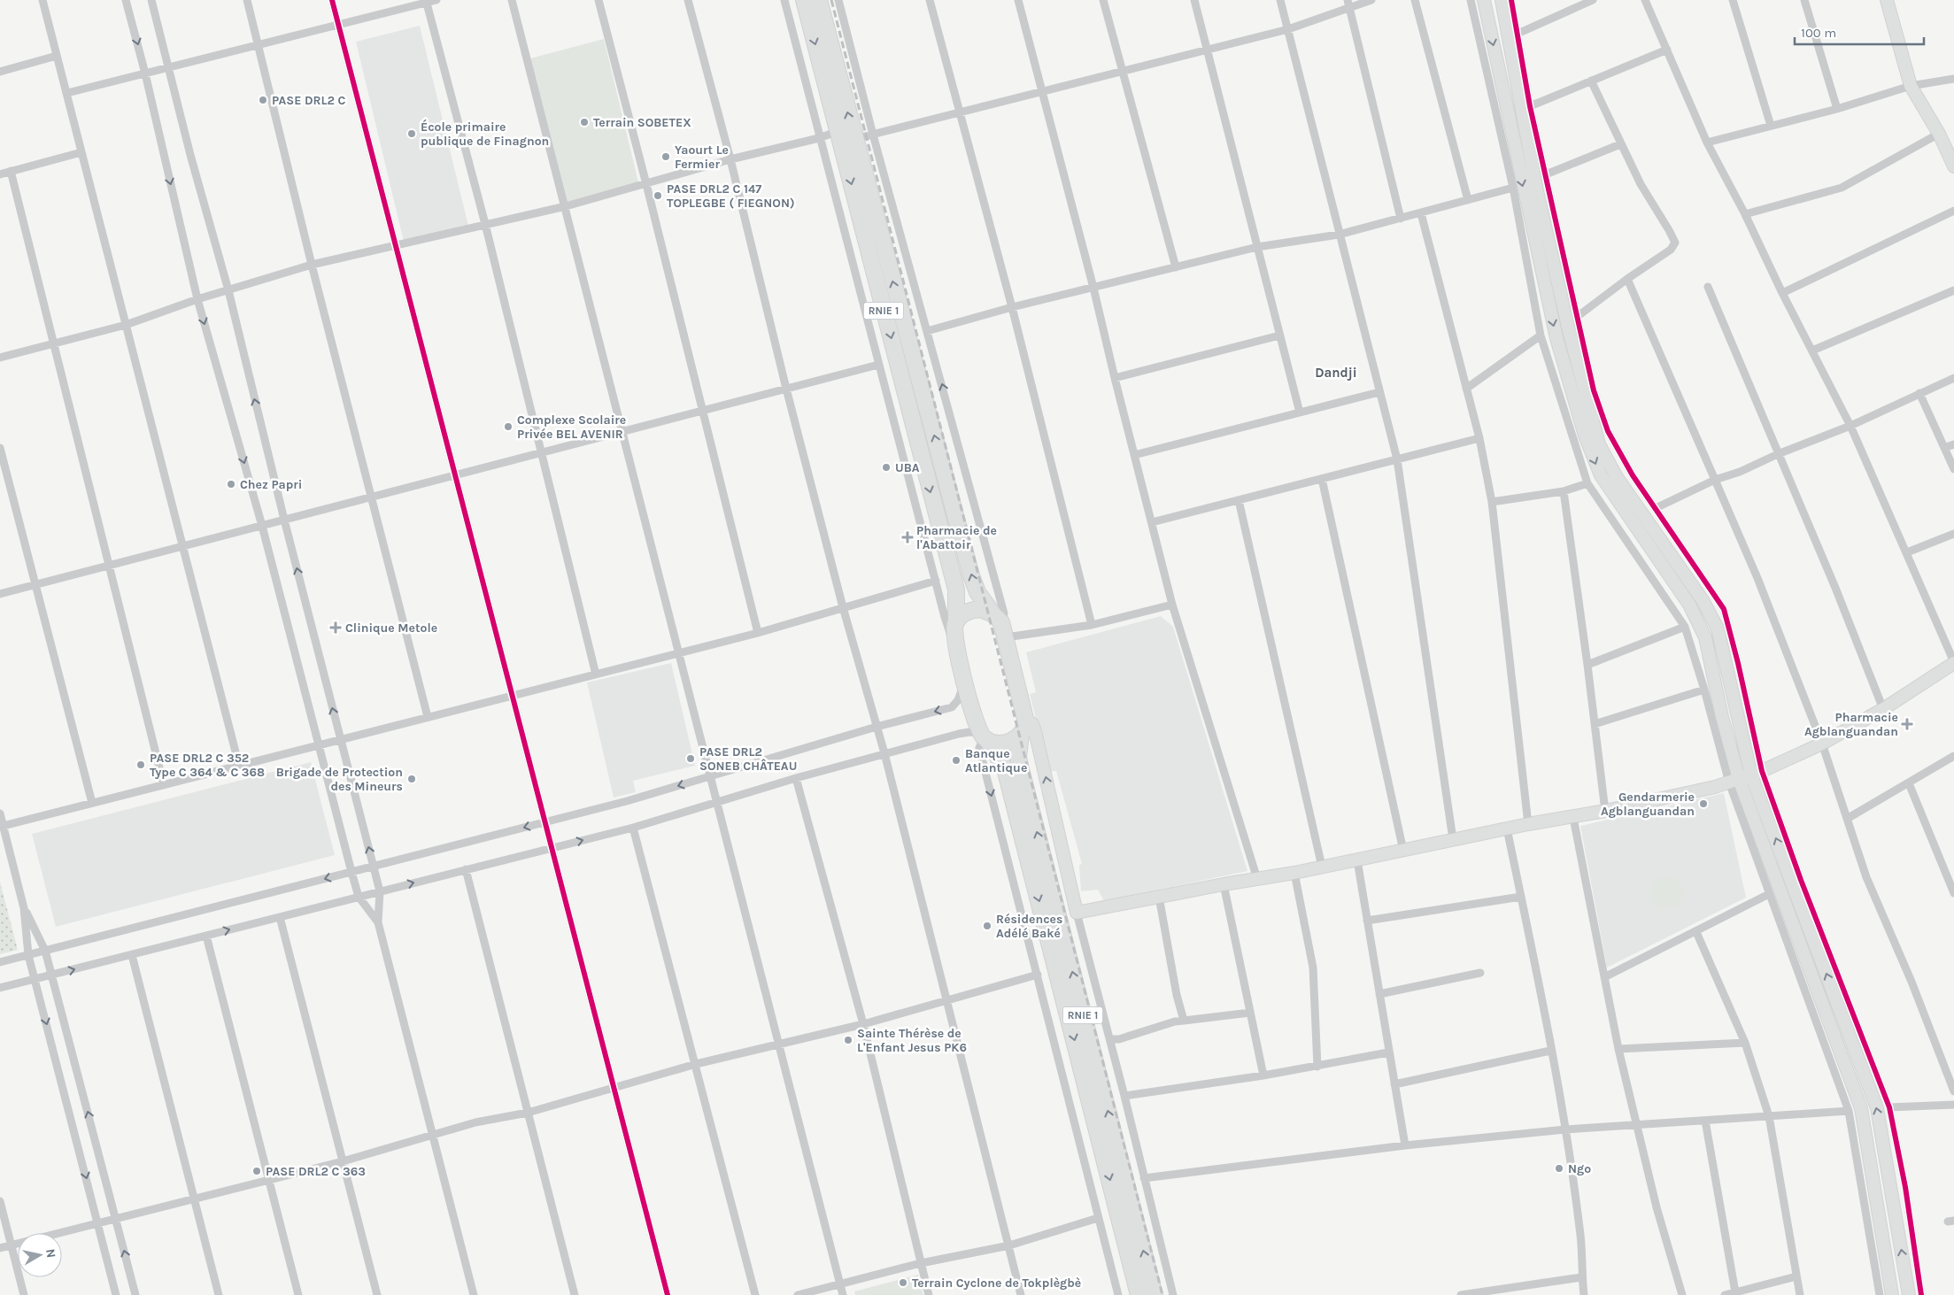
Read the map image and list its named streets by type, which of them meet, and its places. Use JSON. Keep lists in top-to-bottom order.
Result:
{
  "streets": {
    "highway": ["RNIE 1"]
  },
  "districts": ["Dandji"],
  "places": {
    "other": [
      "PASE DRL2 C",
      "Terrain SOBETEX",
      "École primaire publique de Finagnon",
      "Yaourt Le Fermier",
      "PASE DRL2 C 147 TOPLEGBE ( FIEGNON)",
      "Complexe Scolaire Privée BEL AVENIR",
      "UBA",
      "Chez Papri",
      "PASE DRL2 SONEB CHÂTEAU",
      "Banque Atlantique",
      "PASE DRL2 C 352 Type C 364 & C 368",
      "Brigade de Protection des Mineurs",
      "Gendarmerie Agblanguandan",
      "Résidences Adélé Baké",
      "Sainte Thérèse de L'Enfant Jesus PK6",
      "Ngo",
      "PASE DRL2 C 363",
      "Terrain Cyclone de Tokplègbè"
    ],
    "health": ["Pharmacie de l'Abattoir", "Clinique Metole", "Pharmacie Agblanguandan"]
  },
  "scale_bar": "100 m",
  "north": "right"
}
